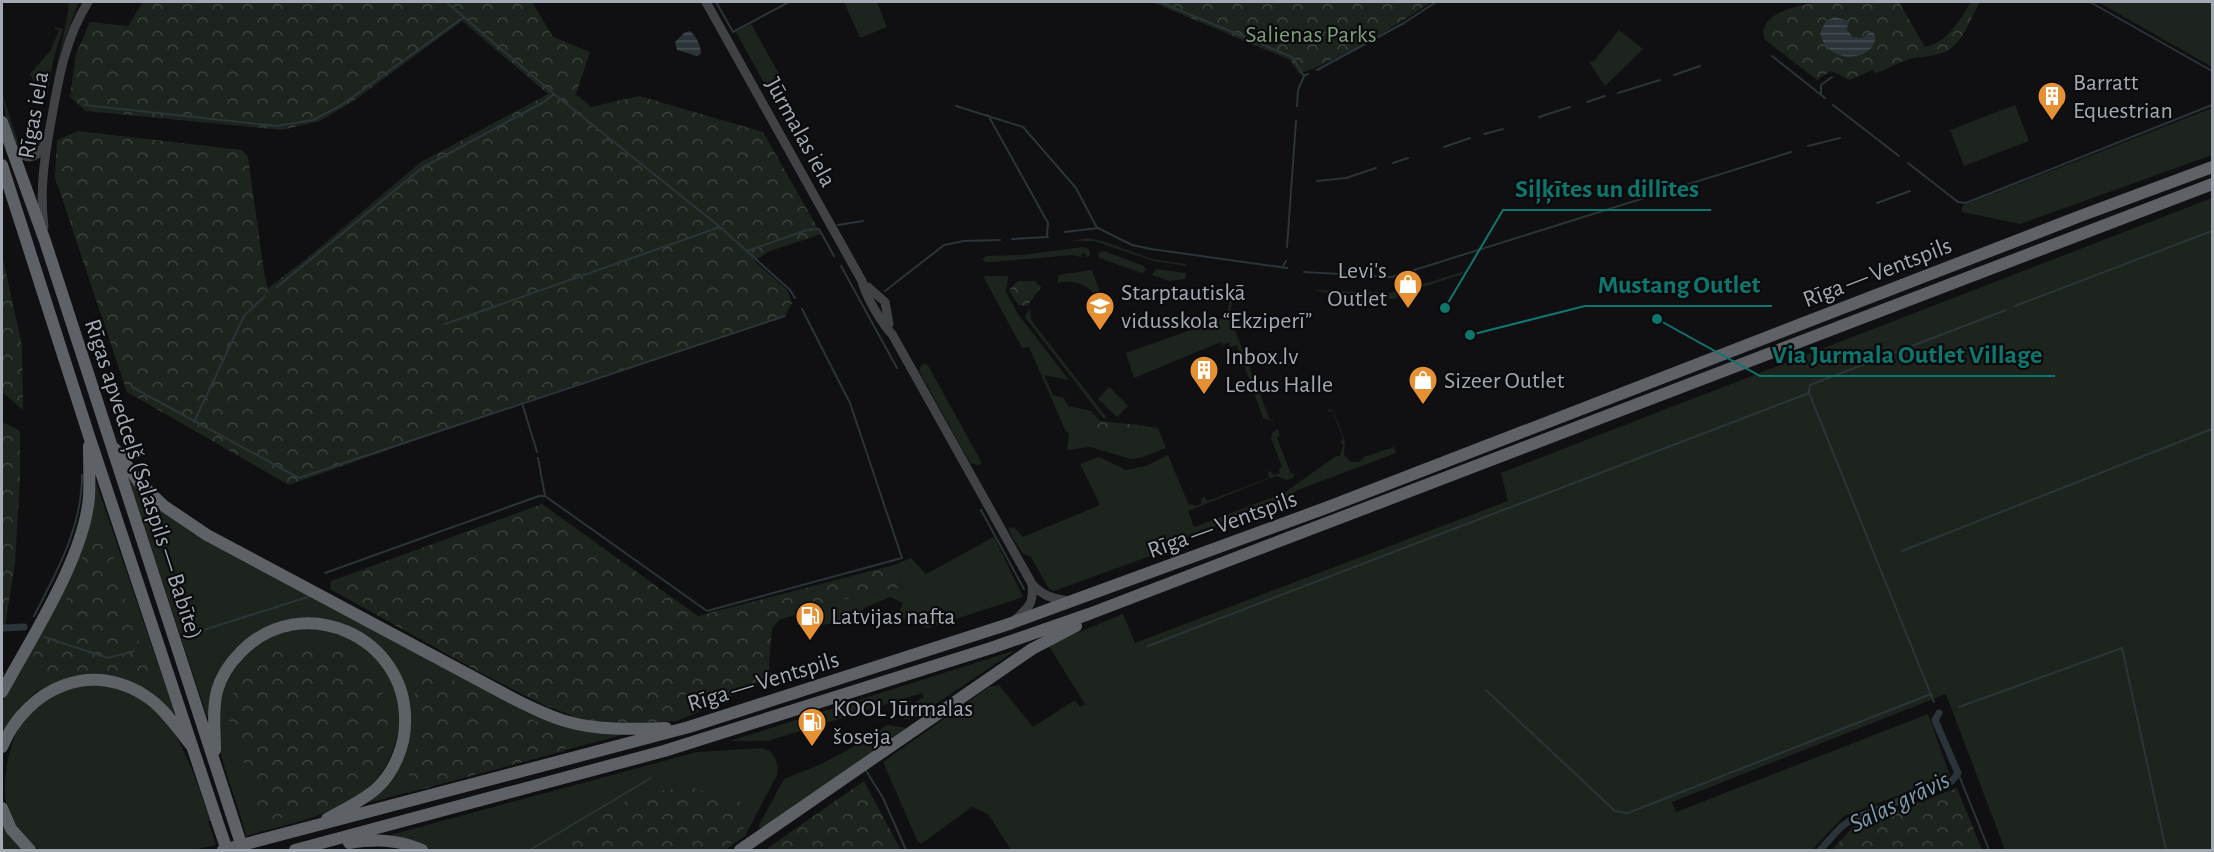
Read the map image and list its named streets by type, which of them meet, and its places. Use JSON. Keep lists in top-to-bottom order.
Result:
{
  "streets": {
    "highway": ["Rīga — Ventspils", "Rīgas apvedceļš (Salaspils — Babīte)"],
    "main road": ["Rīgas iela", "Jūrmalas iela"]
  },
  "crossings": [
    ["Rīgas iela", "Rīgas apvedceļš (Salaspils — Babīte)"],
    ["Rīga — Ventspils", "Rīgas apvedceļš (Salaspils — Babīte)"]
  ],
  "water": ["Salas grāvis"],
  "parks": ["Salienas Parks"],
  "places": {
    "building": ["Barratt Equestrian", "Inbox.lv Ledus Halle"],
    "other": ["Siļķītes un dillītes", "Via Jurmala Outlet Village", "Mustang Outlet"],
    "shop": ["Levi's Outlet", "Sizeer Outlet"],
    "school or university": ["Starptautiskā vidusskola “Ekziperī”"],
    "fuel station": ["Latvijas nafta", "KOOL Jūrmalas šoseja"]
  }
}
